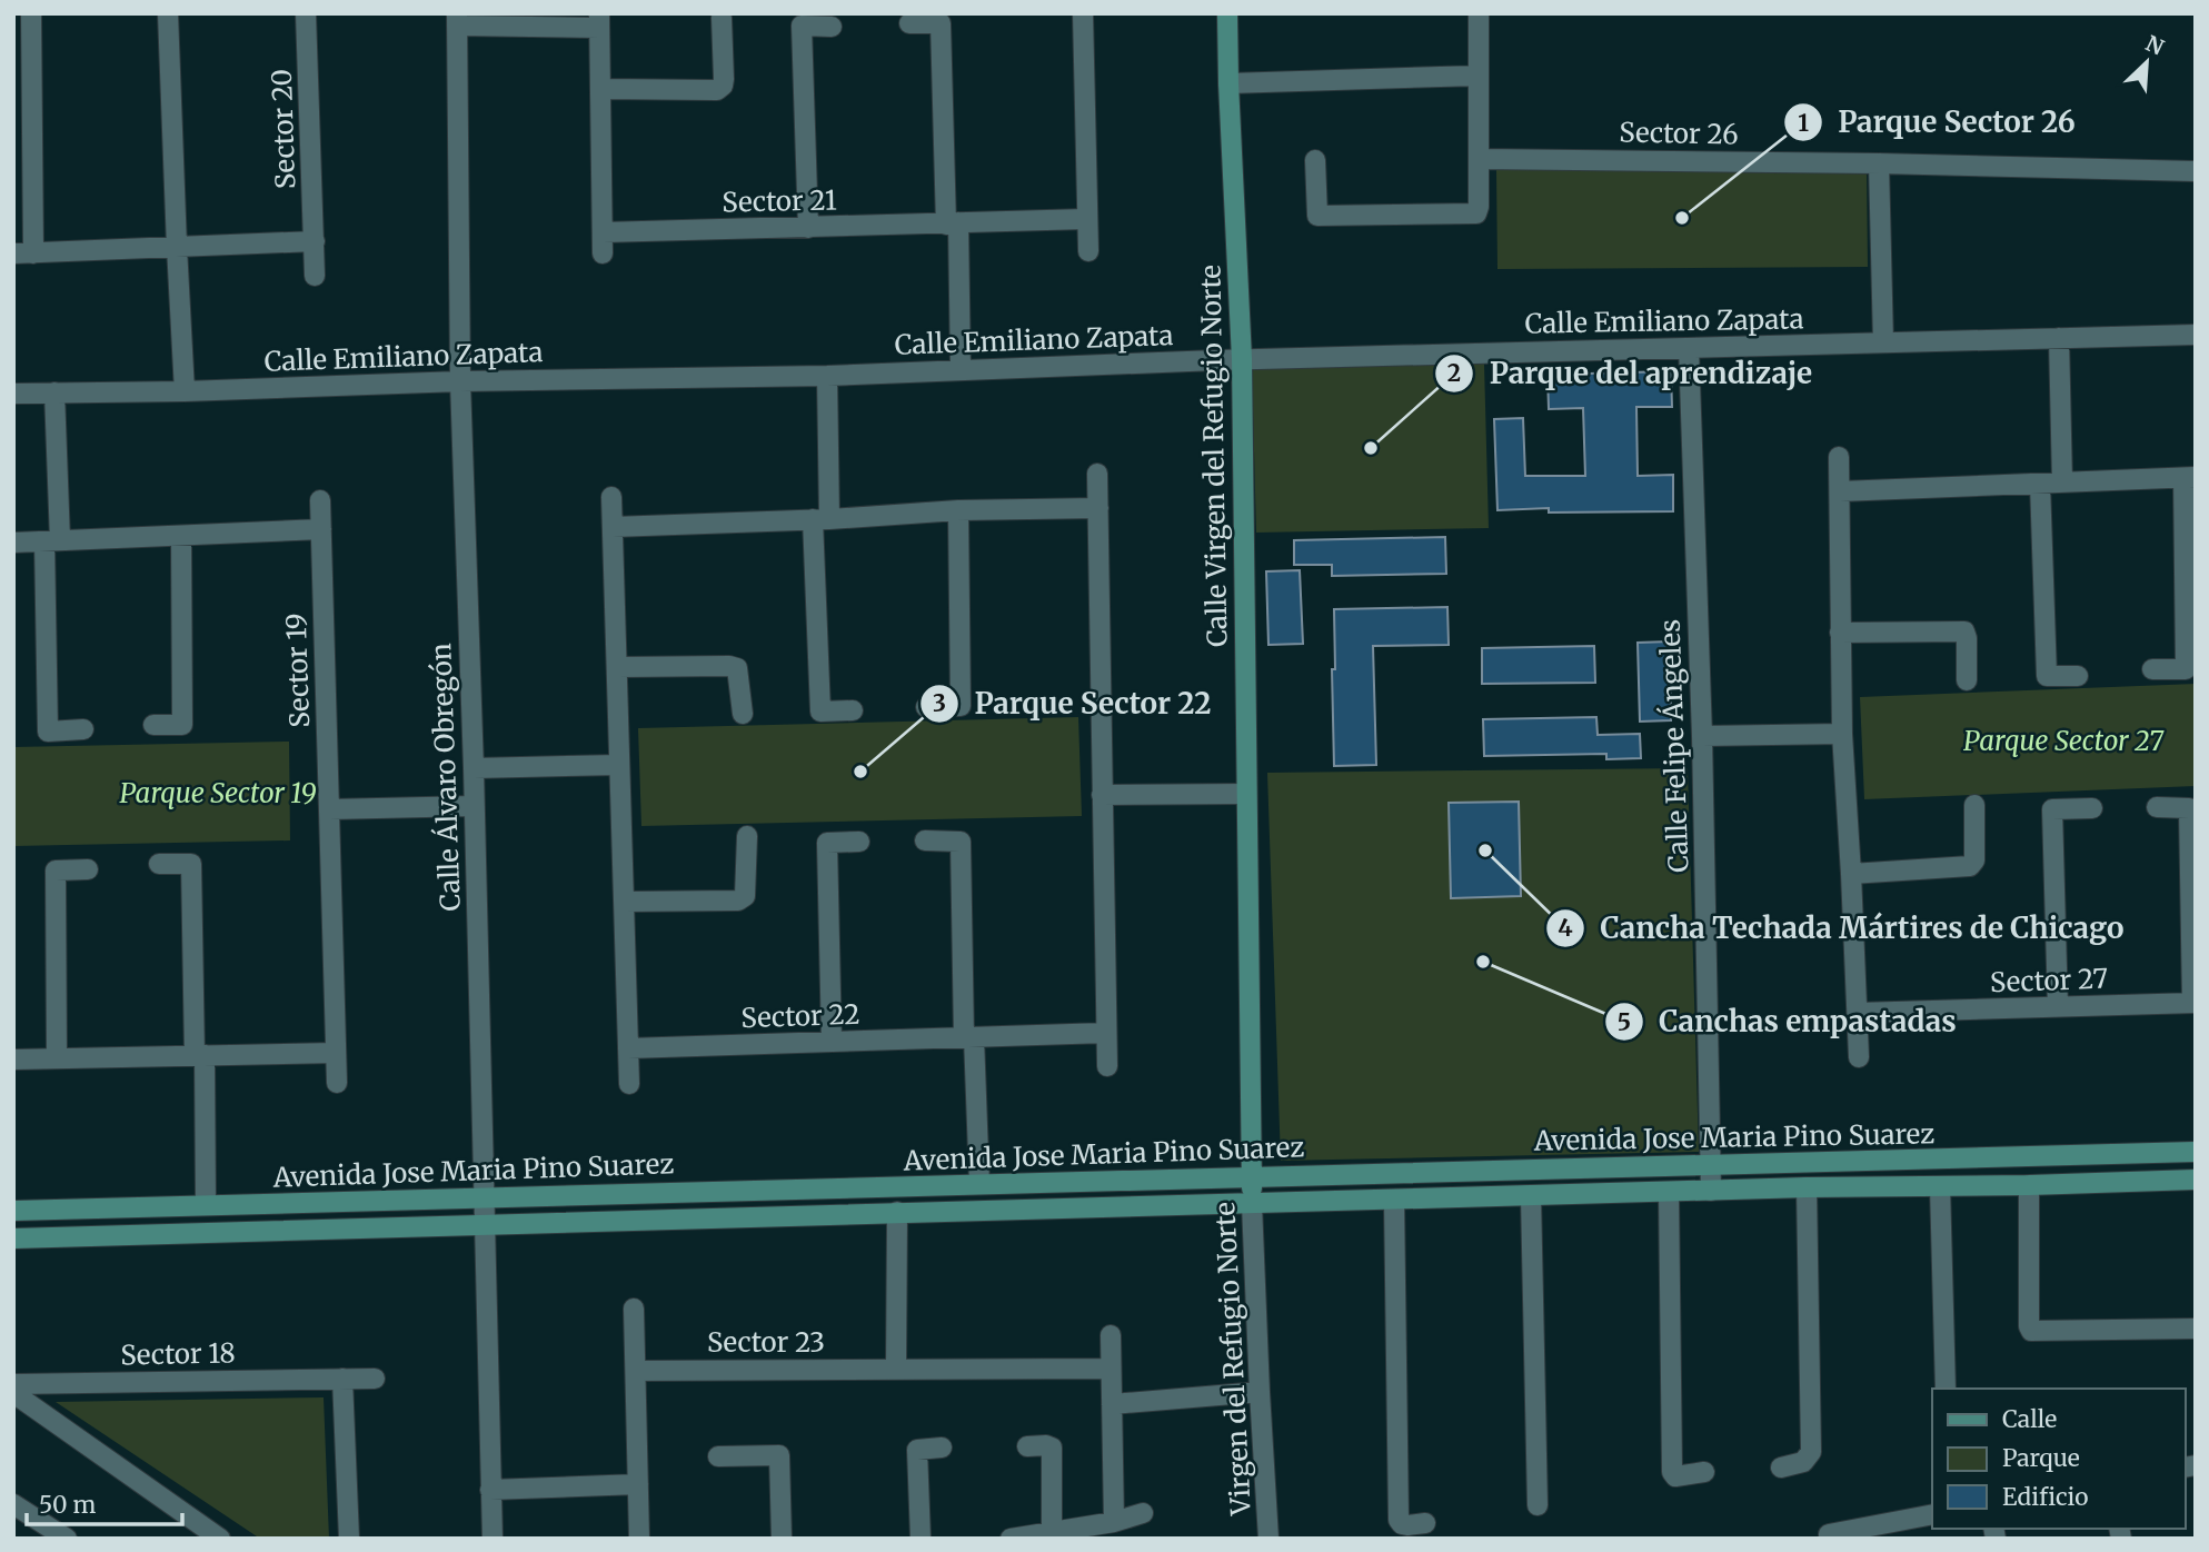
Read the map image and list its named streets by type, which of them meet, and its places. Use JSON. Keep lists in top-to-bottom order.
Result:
{
  "streets": {
    "street": [
      "Sector 20",
      "Sector 26",
      "Sector 21",
      "Calle Emiliano Zapata",
      "Calle Virgen del Refugio Norte",
      "Sector 19",
      "Calle Felipe Ángeles",
      "Calle Álvaro Obregón",
      "Sector 27",
      "Sector 22",
      "Avenida Jose Maria Pino Suarez",
      "Sector 23",
      "Sector 18",
      "Virgen del Refugio Norte"
    ]
  },
  "crossings": [
    ["Calle Emiliano Zapata", "Calle Virgen del Refugio Norte"],
    ["Calle Emiliano Zapata", "Calle Felipe Ángeles"],
    ["Calle Emiliano Zapata", "Calle Álvaro Obregón"],
    ["Calle Virgen del Refugio Norte", "Avenida Jose Maria Pino Suarez"],
    ["Calle Virgen del Refugio Norte", "Virgen del Refugio Norte"],
    ["Calle Felipe Ángeles", "Avenida Jose Maria Pino Suarez"],
    ["Calle Álvaro Obregón", "Avenida Jose Maria Pino Suarez"],
    ["Avenida Jose Maria Pino Suarez", "Virgen del Refugio Norte"]
  ],
  "parks": ["Parque Sector 27", "Parque Sector 19"],
  "places": [
    "Parque Sector 26",
    "Parque del aprendizaje",
    "Parque Sector 22",
    "Cancha Techada Mártires de Chicago",
    "Canchas empastadas"
  ],
  "legend": ["Calle", "Parque", "Edificio"],
  "scale_bar": "50 m",
  "north": "top right"
}
